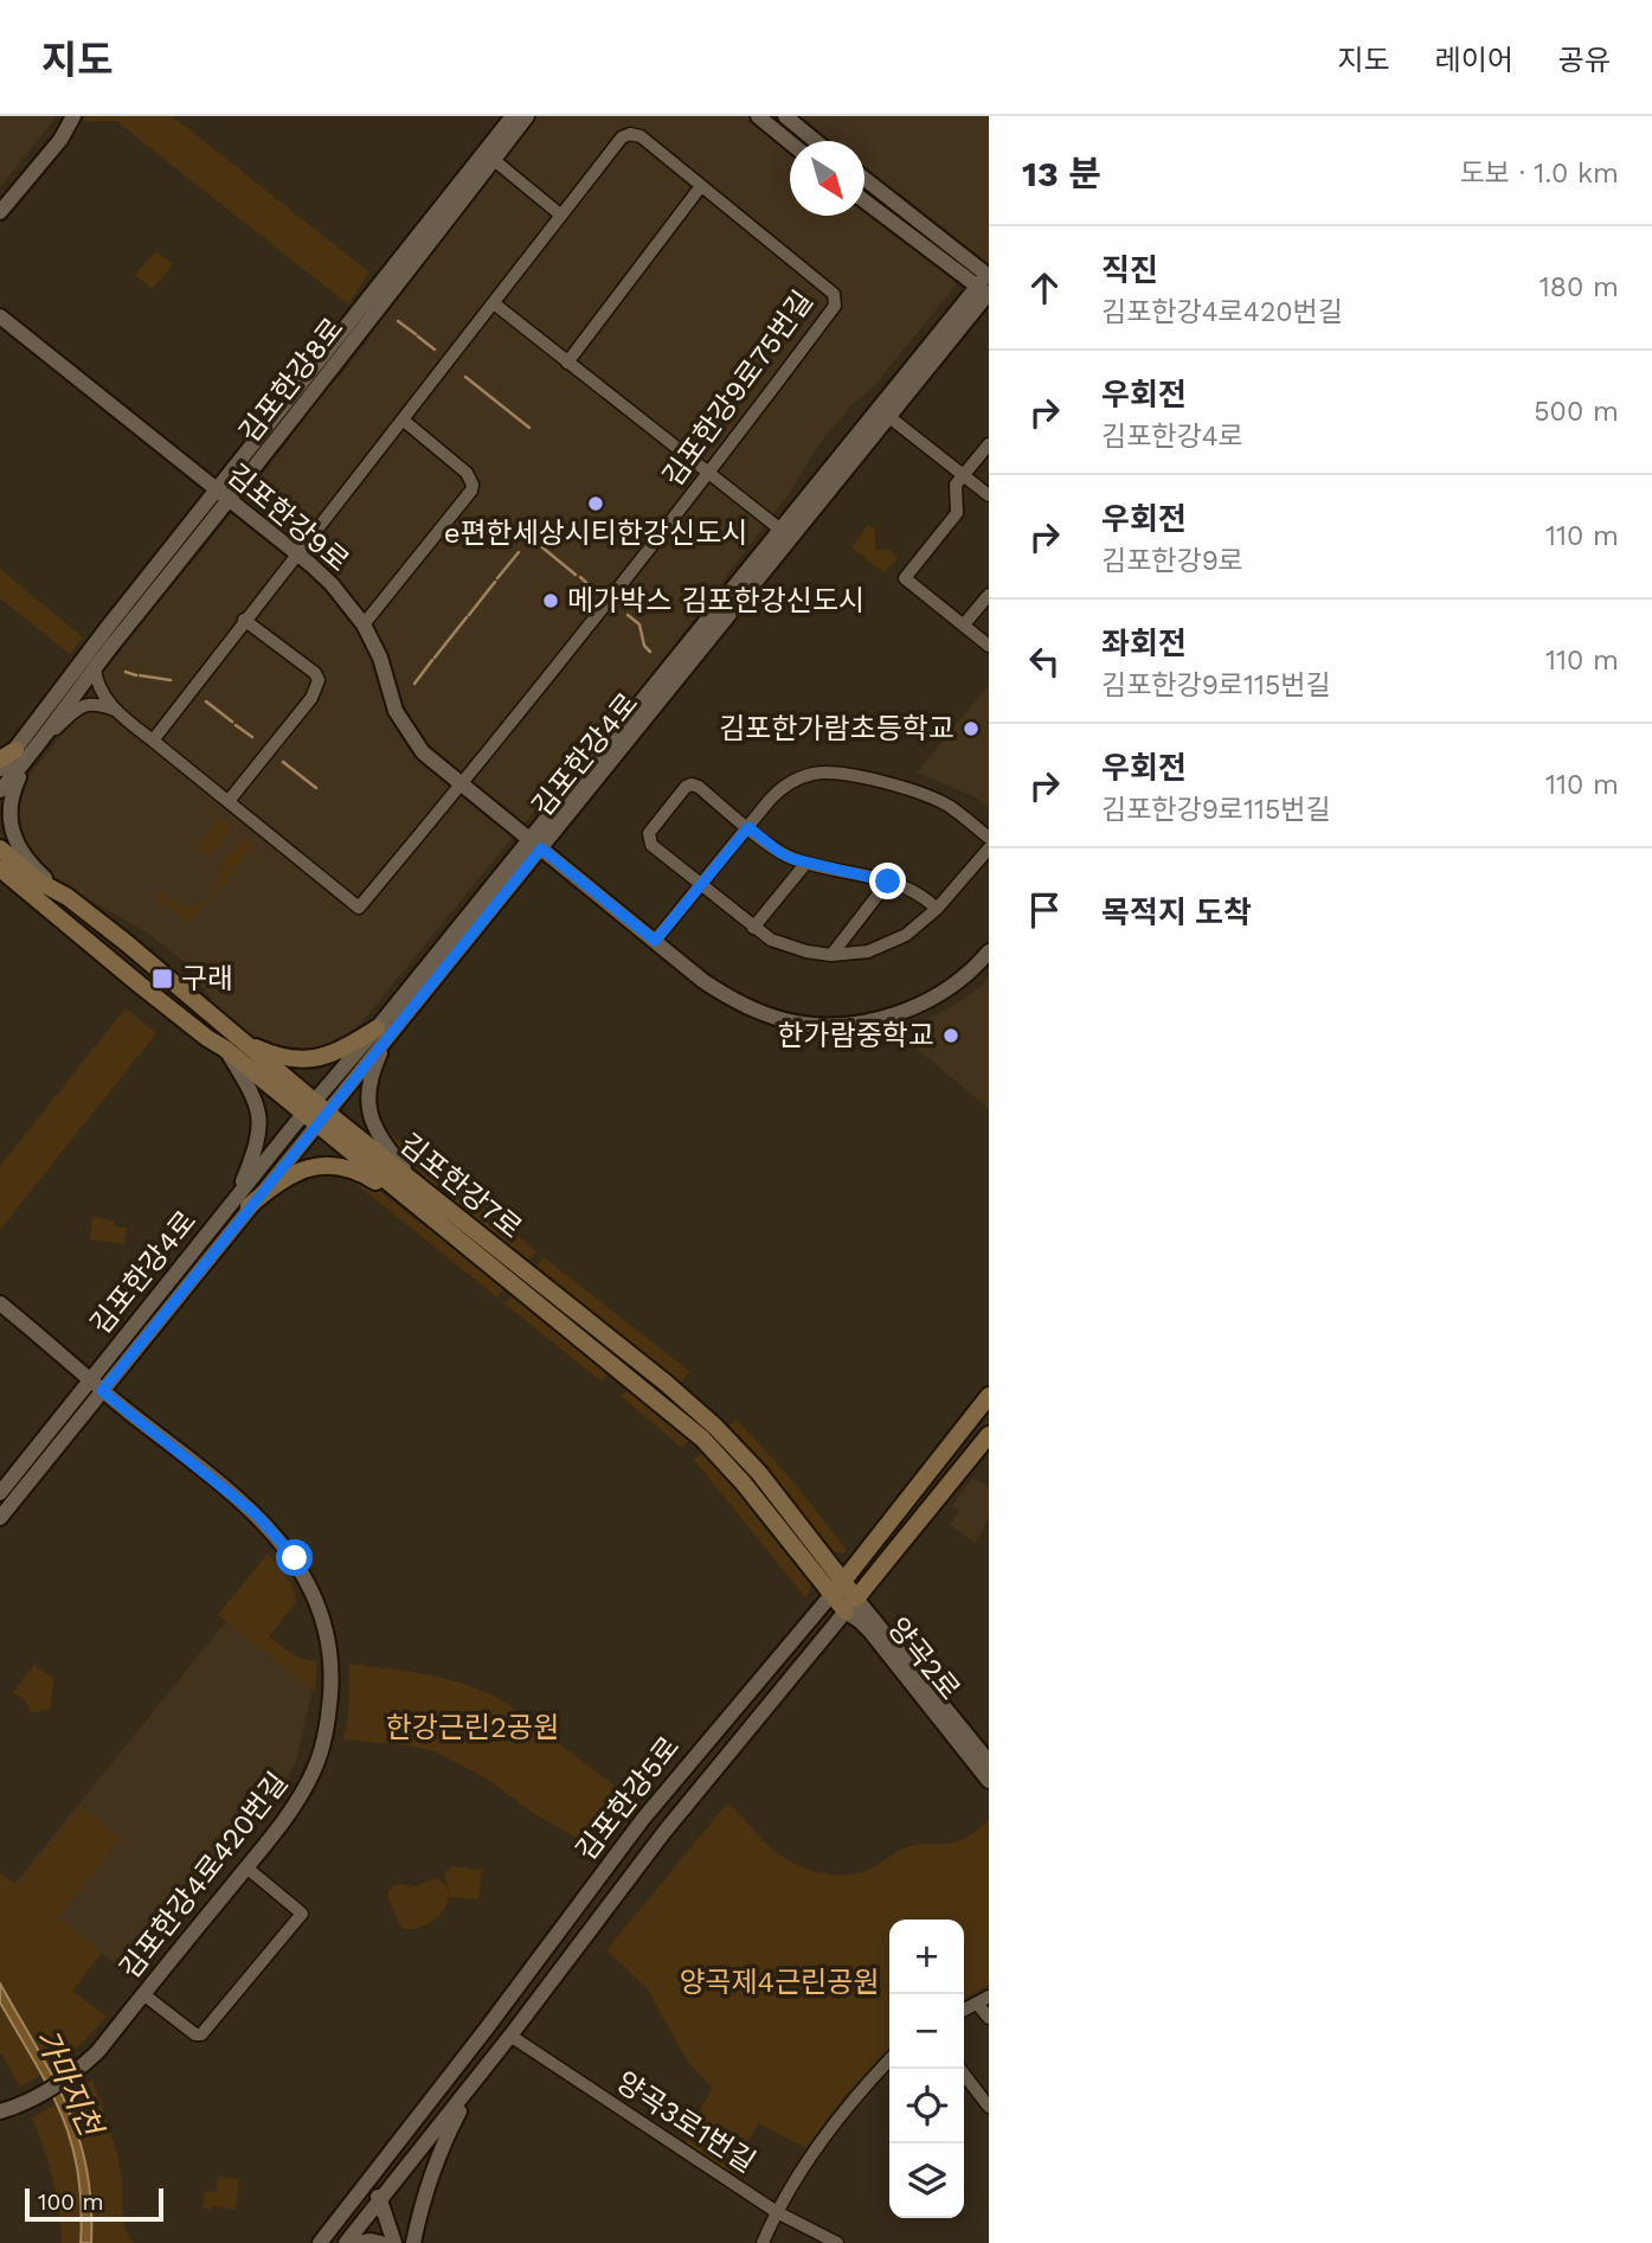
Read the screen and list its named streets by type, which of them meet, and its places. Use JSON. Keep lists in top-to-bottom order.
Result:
{
  "streets": {
    "main road": ["김포한강7로", "김포한강5로"],
    "street": [
      "김포한강8로",
      "김포한강9로75번길",
      "김포한강9로",
      "김포한강4로",
      "양곡2로",
      "김포한강4로420번길",
      "양곡3로1번길"
    ]
  },
  "crossings": [
    ["김포한강8로", "김포한강9로"],
    ["김포한강9로75번길", "김포한강9로"],
    ["김포한강9로", "김포한강4로"],
    ["김포한강4로", "김포한강7로"],
    ["김포한강4로", "김포한강4로420번길"],
    ["김포한강7로", "양곡2로"],
    ["김포한강7로", "김포한강5로"],
    ["양곡2로", "김포한강5로"],
    ["김포한강5로", "양곡3로1번길"]
  ],
  "water": ["가마지천"],
  "parks": ["한강근린2공원", "양곡제4근린공원"],
  "places": {
    "other": [
      "e편한세상시티한강신도시",
      "메가박스 김포한강신도시",
      "김포한가람초등학교",
      "한가람중학교"
    ],
    "transit": ["구래"]
  },
  "scale_bar": "100 m",
  "north": "bottom right",
  "page": {
    "header": "지도",
    "nav": ["지도", "레이어", "공유"],
    "heading": ["13 분", "도보 · 1.0 km"],
    "list": [
      ["직진", "김포한강4로420번길", "180 m"],
      ["우회전", "김포한강4로", "500 m"],
      ["우회전", "김포한강9로", "110 m"],
      ["좌회전", "김포한강9로115번길", "110 m"],
      ["우회전", "김포한강9로115번길", "110 m"],
      "목적지 도착"
    ],
    "map_buttons": ["+", "−"],
    "scale": "100 m"
  }
}
